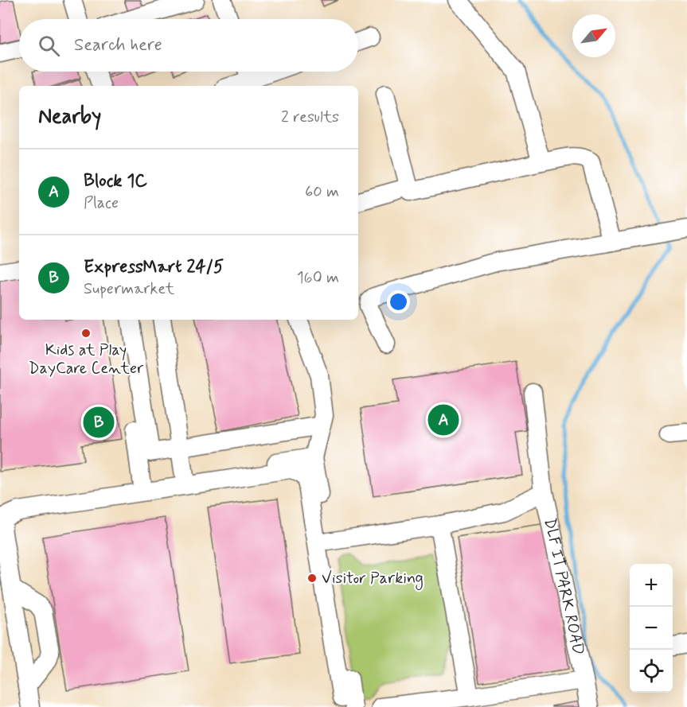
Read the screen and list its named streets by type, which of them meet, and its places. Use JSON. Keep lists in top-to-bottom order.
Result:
{
  "streets": {
    "street": ["DLF IT PARK ROAD"]
  },
  "places": ["Kids at Play DayCare Center", "Visitor Parking"],
  "north": "top right",
  "page": {
    "search": "Search here",
    "heading": ["Nearby", "2 results"],
    "list": [
      {
        "mark": "A",
        "name": "Block 1C",
        "note": "Place",
        "value": "60 m"
      },
      {
        "mark": "B",
        "name": "ExpressMart 24/5",
        "note": "Supermarket",
        "value": "160 m"
      }
    ],
    "pins": ["A", "B"],
    "map_buttons": ["+", "−"]
  }
}
